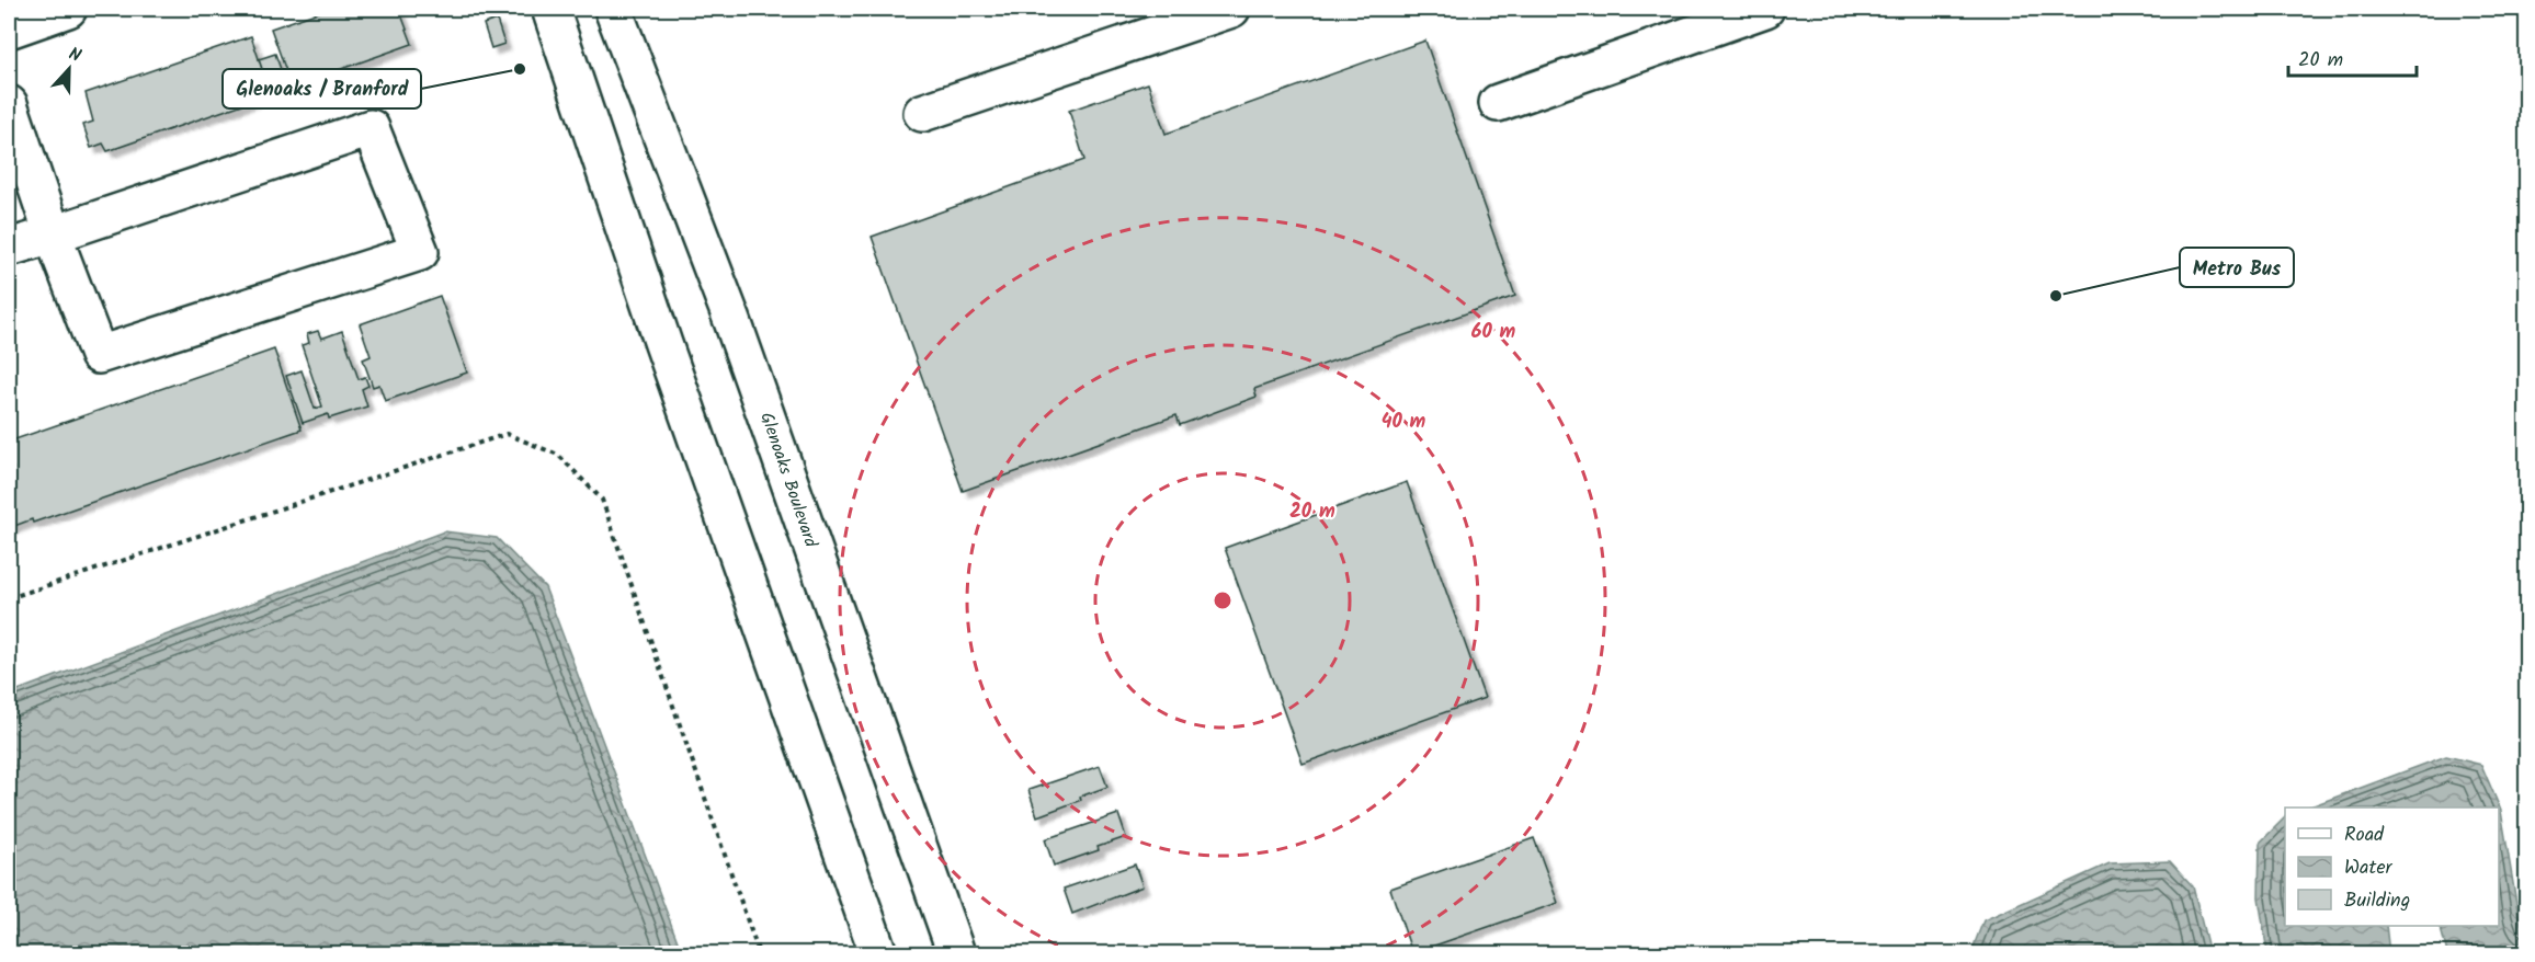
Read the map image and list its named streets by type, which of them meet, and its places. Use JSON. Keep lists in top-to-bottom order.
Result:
{
  "streets": {
    "main road": ["Glenoaks Boulevard"]
  },
  "places": ["Glenoaks / Branford", "Metro Bus"],
  "legend": ["Road", "Water", "Building"],
  "scale_bar": "20 m",
  "north": "top",
  "rings": ["60 m", "40 m", "20 m"]
}
